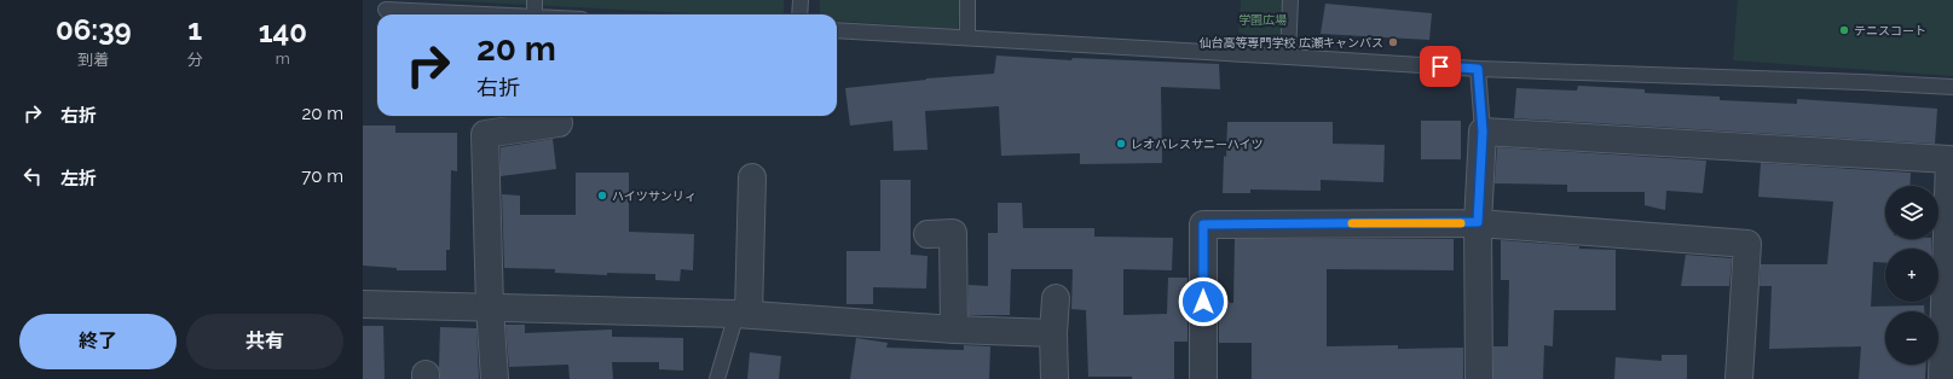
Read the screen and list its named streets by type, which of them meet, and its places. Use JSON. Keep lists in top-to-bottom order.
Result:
{
  "parks": ["学園広場"],
  "places": [
    "テニスコート",
    "仙台高等専門学校 広瀬キャンパス",
    "レオパレスサニーハイツ",
    "ハイツサンリィ"
  ],
  "page": {
    "eta": [
      "06:39",
      "到着",
      "1",
      "分",
      "140",
      "m"
    ],
    "turn": ["20 m", "右折"],
    "list": [
      {
        "name": "右折",
        "value": "20 m"
      },
      {
        "name": "左折",
        "value": "70 m"
      }
    ],
    "map_buttons": ["+", "−"],
    "buttons": ["終了", "共有"]
  }
}
